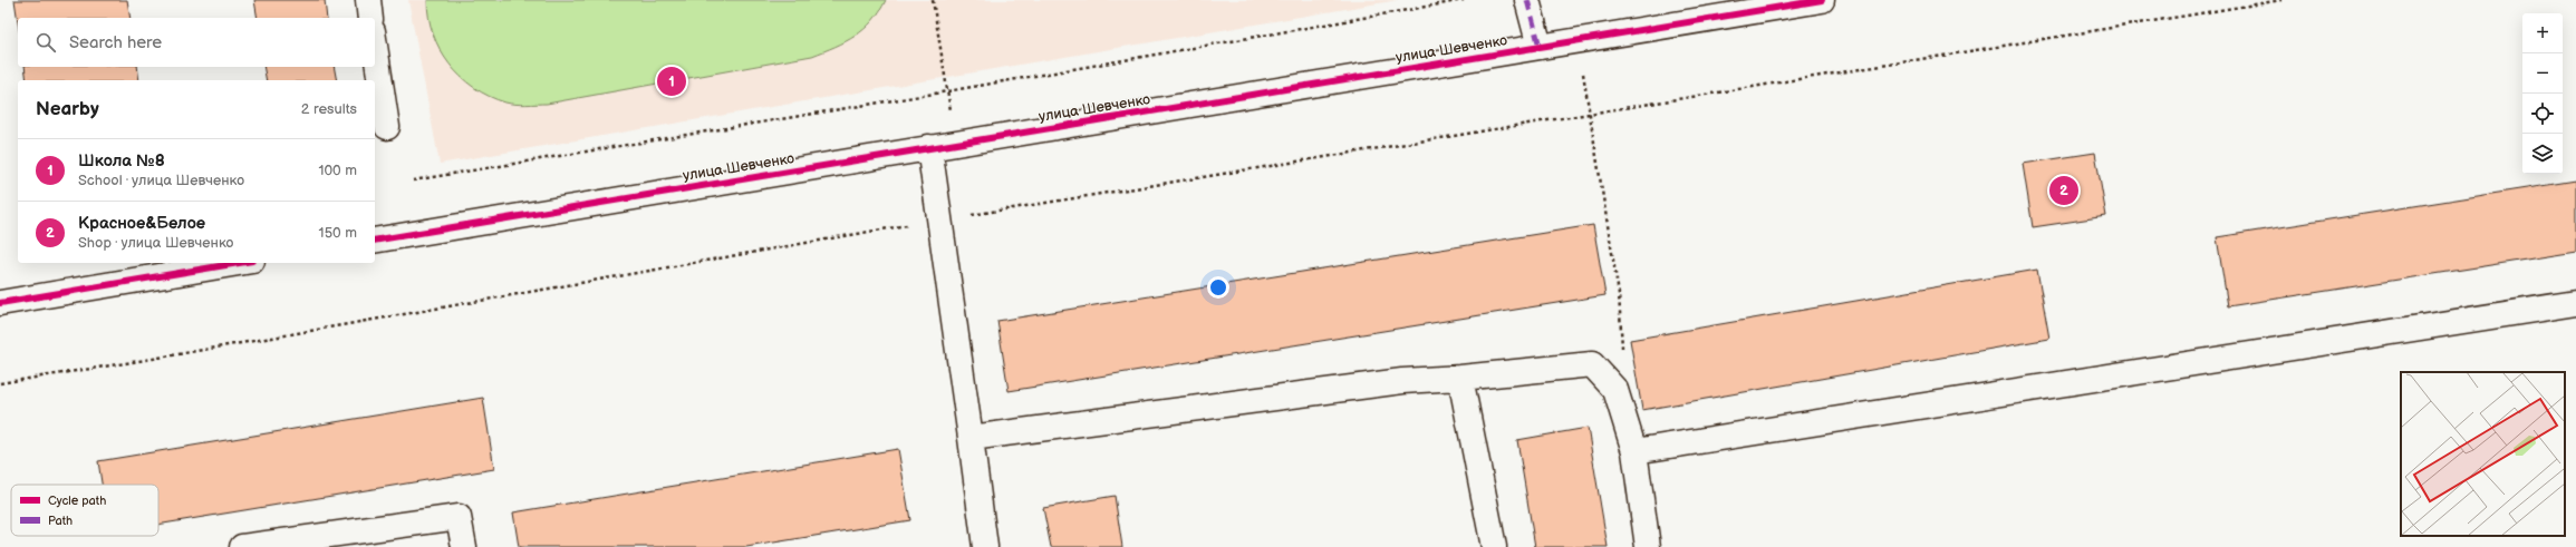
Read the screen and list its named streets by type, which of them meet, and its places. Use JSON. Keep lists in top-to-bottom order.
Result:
{
  "streets": {
    "street": ["улица Шевченко"]
  },
  "legend": ["Cycle path", "Path"],
  "page": {
    "map_buttons": ["+", "−"],
    "search": "Search here",
    "pins": ["1", "2"],
    "heading": ["Nearby", "2 results"],
    "list": [
      {
        "mark": "1",
        "name": "Школа №8",
        "note": "School · улица Шевченко",
        "value": "100 m"
      },
      {
        "mark": "2",
        "name": "Красное&Белое",
        "note": "Shop · улица Шевченко",
        "value": "150 m"
      }
    ]
  }
}
